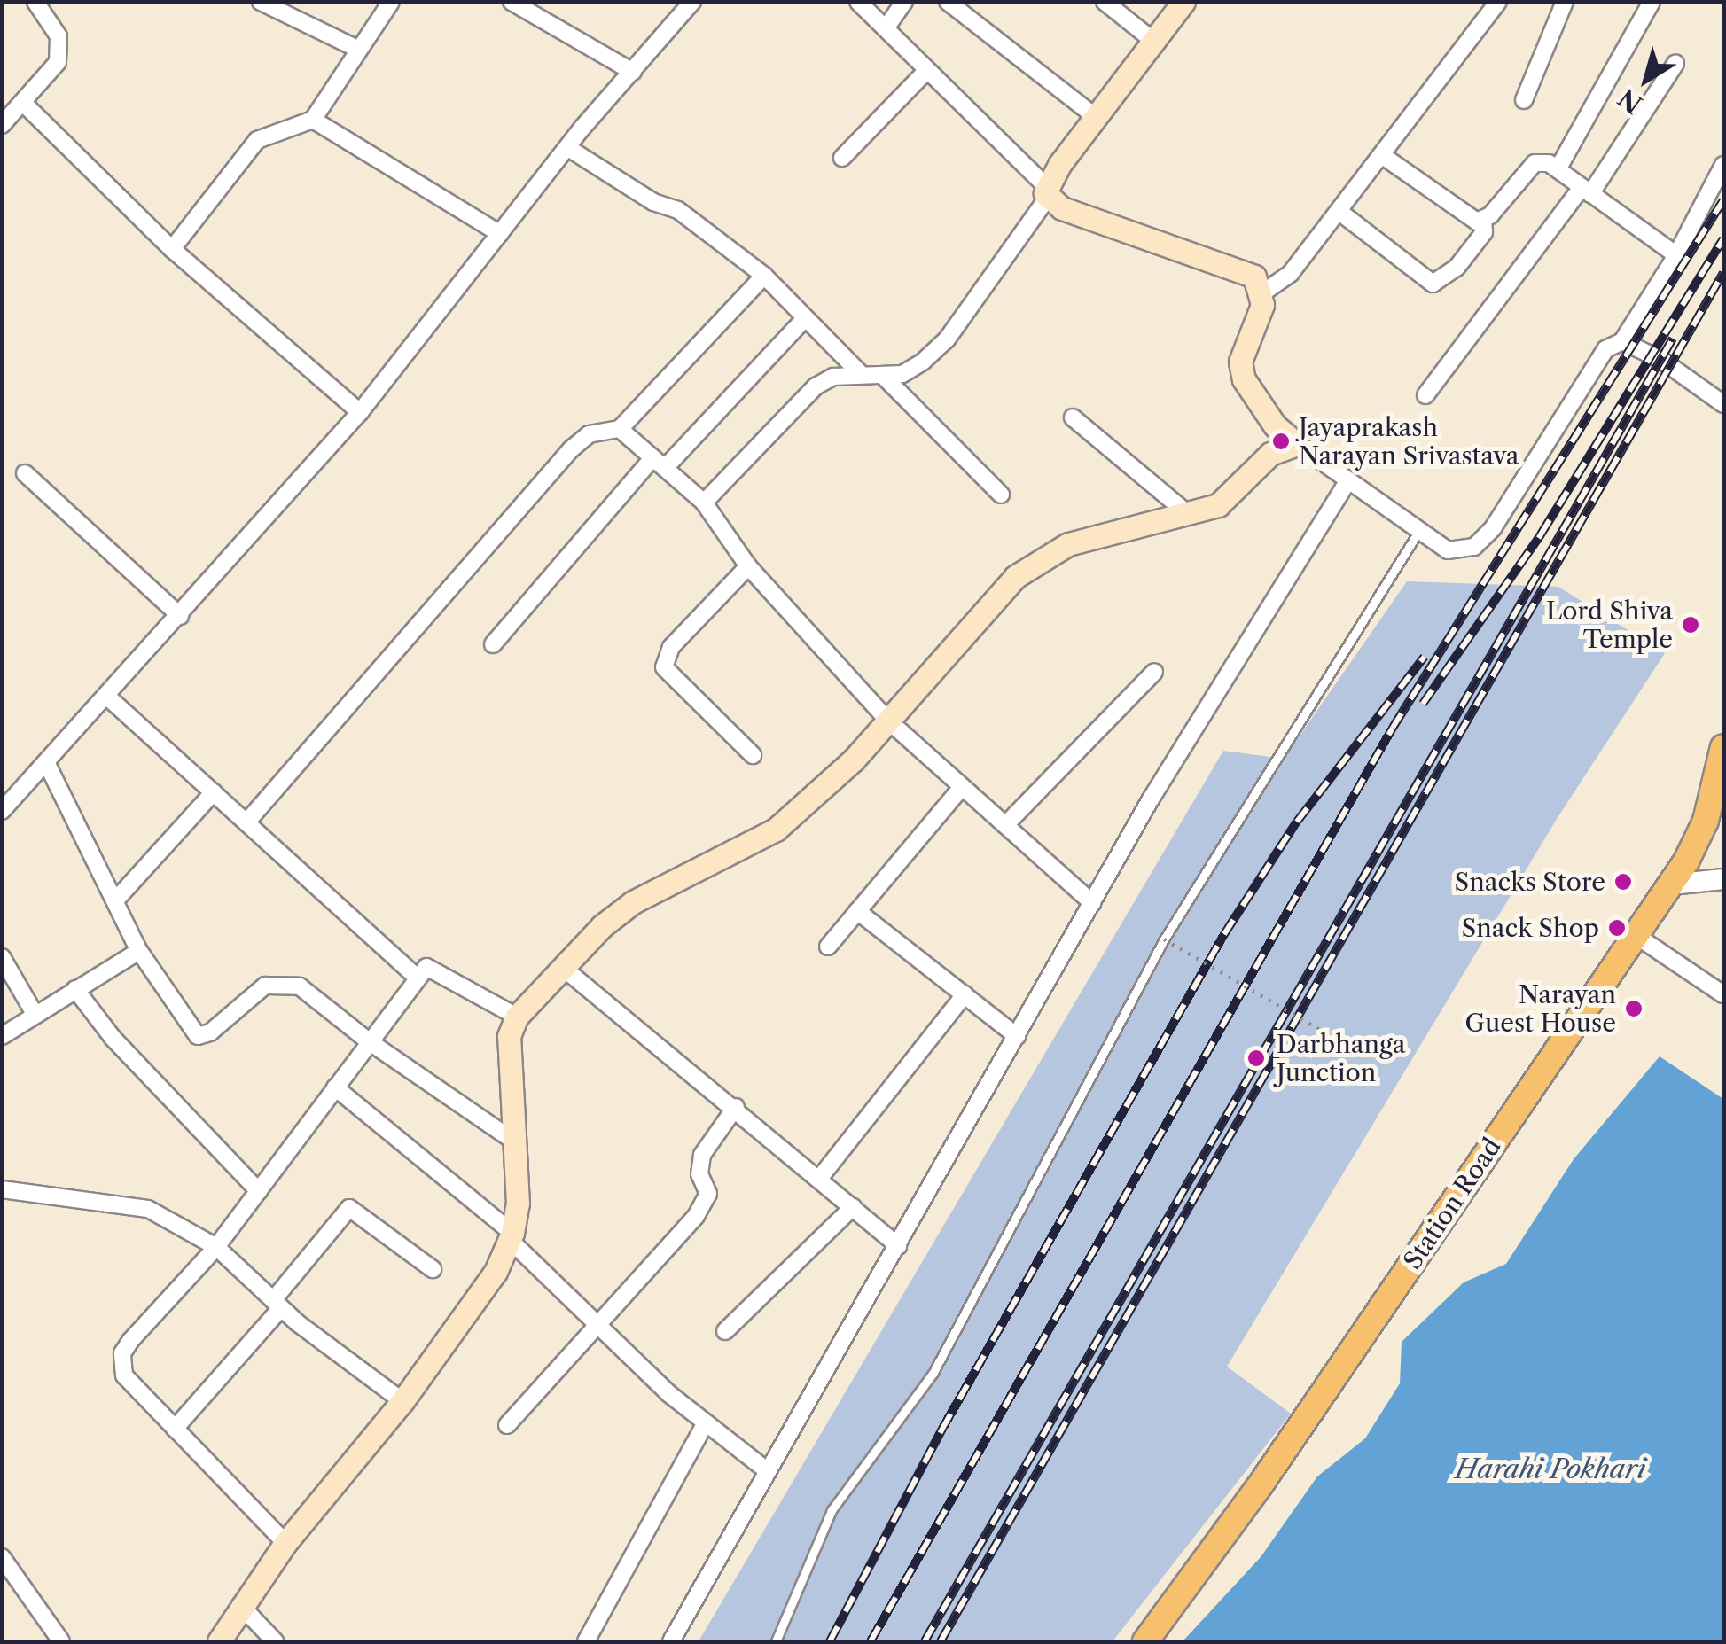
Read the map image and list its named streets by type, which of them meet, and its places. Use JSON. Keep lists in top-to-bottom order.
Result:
{
  "streets": {
    "main road": ["Station Road"]
  },
  "water": ["Harahi Pokhari"],
  "places": [
    "Jayaprakash Narayan Srivastava",
    "Lord Shiva Temple",
    "Snacks Store",
    "Snack Shop",
    "Narayan Guest House",
    "Darbhanga Junction"
  ],
  "north": "bottom left"
}
